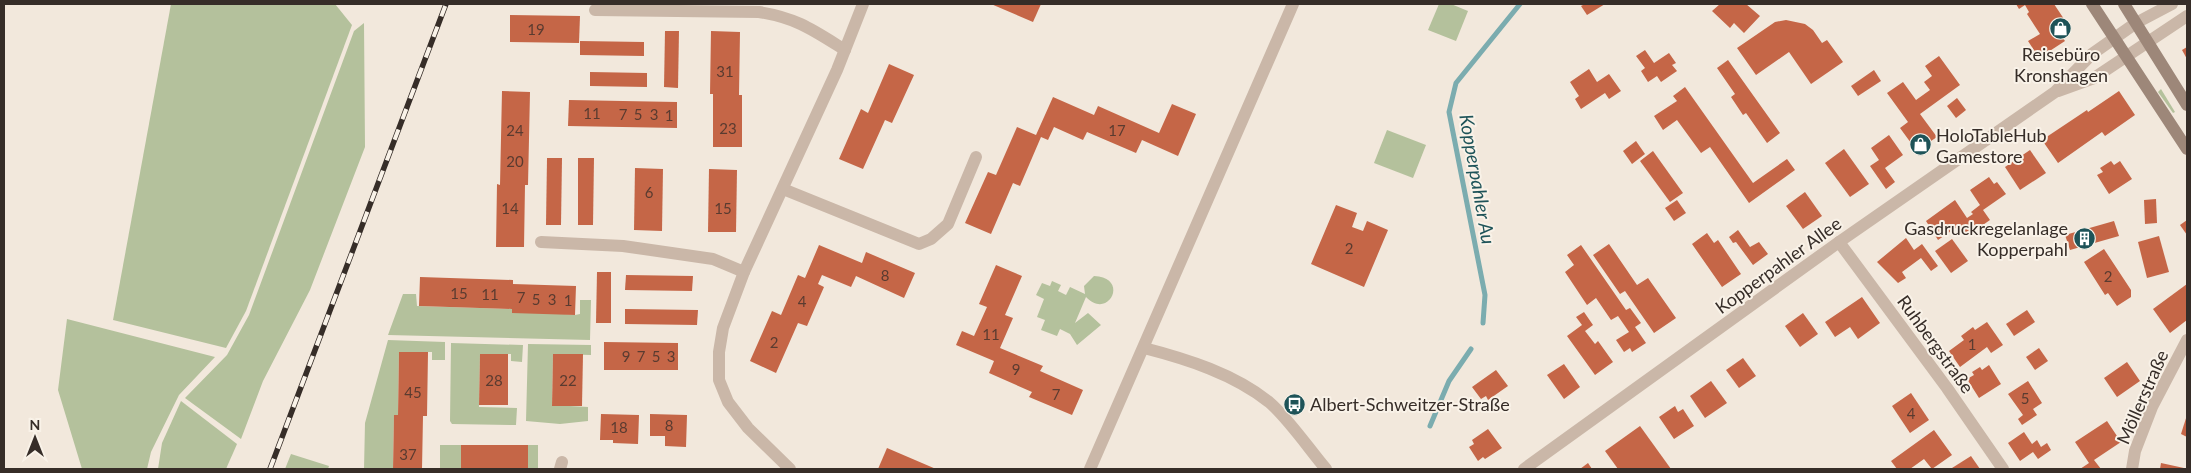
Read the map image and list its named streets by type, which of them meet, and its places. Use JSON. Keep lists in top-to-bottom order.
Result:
{
  "streets": {
    "street": ["Kopperpahler Allee", "Ruhbergstraße", "Möllerstraße"]
  },
  "crossings": [
    ["Kopperpahler Allee", "Ruhbergstraße"]
  ],
  "water": ["Kopperpahler Au"],
  "places": {
    "shop": ["Reisebüro Kronshagen", "HoloTableHub Gamestore"],
    "building": ["Gasdruckregelanlage Kopperpahl"],
    "bus stop": ["Albert-Schweitzer-Straße"]
  },
  "house_numbers": [
    "19",
    "31",
    "11",
    "7",
    "5",
    "3",
    "1",
    "23",
    "24",
    "17",
    "20",
    "6",
    "14",
    "15",
    "2",
    "8",
    "2",
    "15",
    "11",
    "7",
    "5",
    "3",
    "1",
    "4",
    "11",
    "2",
    "1",
    "9",
    "7",
    "5",
    "3",
    "9",
    "28",
    "22",
    "45",
    "7",
    "5",
    "4",
    "8",
    "18",
    "37"
  ],
  "north": "top"
}
